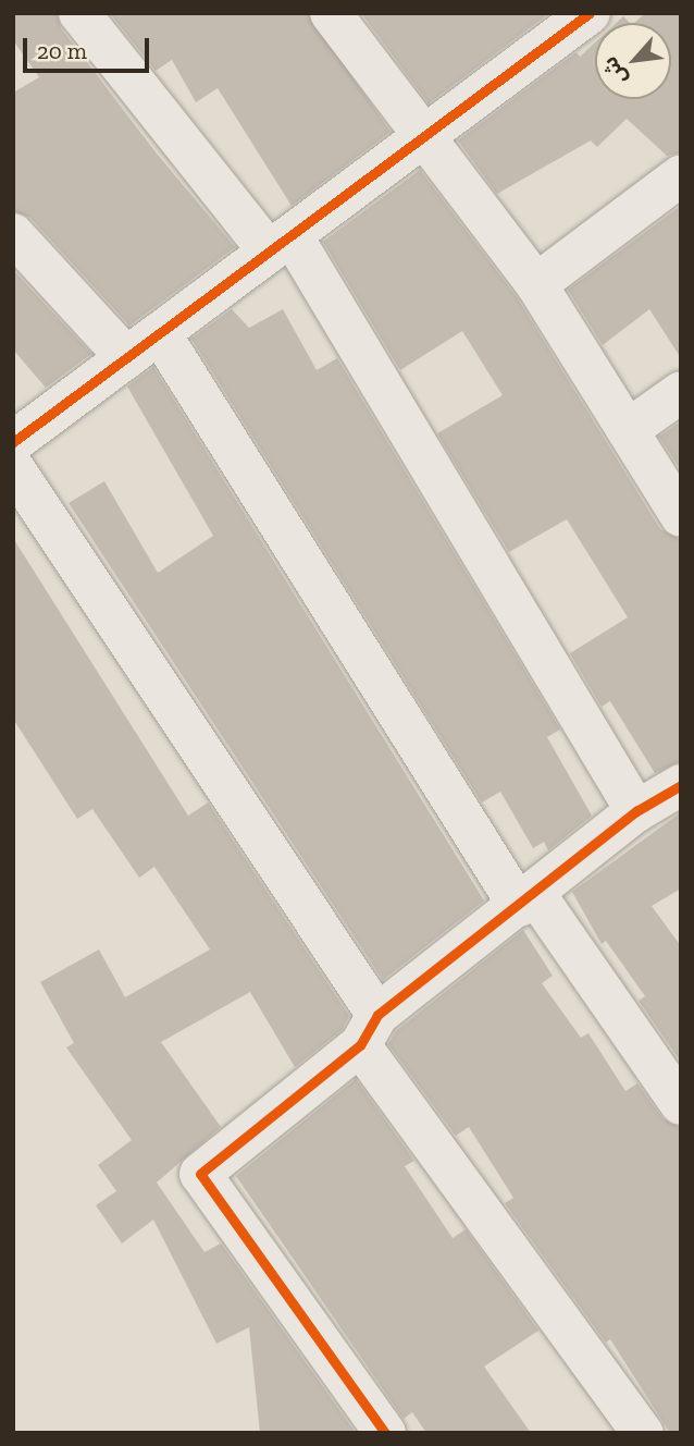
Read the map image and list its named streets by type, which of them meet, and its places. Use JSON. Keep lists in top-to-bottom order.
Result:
{
  "scale_bar": "20 m",
  "north": "bottom left"
}
